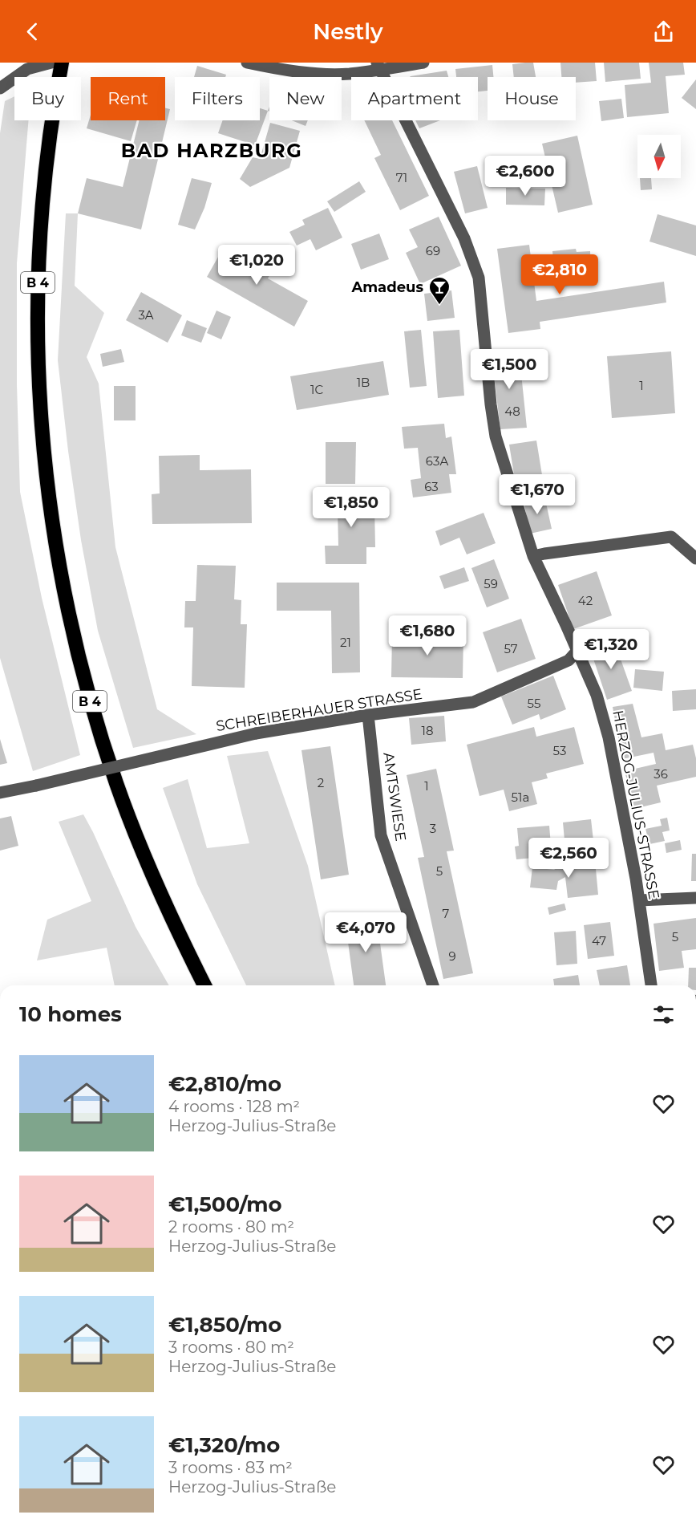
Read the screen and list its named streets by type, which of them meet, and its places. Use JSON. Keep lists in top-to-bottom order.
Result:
{
  "streets": {
    "highway": ["B 4"],
    "street": ["SCHREIBERHAUER STRASSE", "AMTSWIESE", "HERZOG-JULIUS-STRASSE"]
  },
  "crossings": [
    ["SCHREIBERHAUER STRASSE", "AMTSWIESE"],
    ["SCHREIBERHAUER STRASSE", "HERZOG-JULIUS-STRASSE"]
  ],
  "districts": ["BAD HARZBURG"],
  "places": {
    "bar": ["Amadeus"]
  },
  "house_numbers": [
    "71",
    "69",
    "3A",
    "1B",
    "1",
    "1C",
    "48",
    "63A",
    "63",
    "59",
    "42",
    "21",
    "57",
    "55",
    "18",
    "53",
    "36",
    "2",
    "1",
    "51a",
    "3",
    "5",
    "7",
    "5",
    "47",
    "9"
  ],
  "north": "bottom",
  "page": {
    "header": "Nestly",
    "chip": [
      "Buy",
      "Rent",
      "Filters",
      "New",
      "Apartment",
      "House"
    ],
    "price": [
      "€2,600",
      "€1,020",
      "€2,810",
      "€1,500",
      "€1,670",
      "€1,850",
      "€1,680",
      "€1,320",
      "€2,560",
      "€4,070"
    ],
    "heading": "10 homes",
    "list": [
      {
        "name": "€2,810/mo",
        "note": "4 rooms · 128 m² · Herzog-Julius-Straße"
      },
      {
        "name": "€1,500/mo",
        "note": "2 rooms · 80 m² · Herzog-Julius-Straße"
      },
      {
        "name": "€1,850/mo",
        "note": "3 rooms · 80 m² · Herzog-Julius-Straße"
      },
      {
        "name": "€1,320/mo",
        "note": "3 rooms · 83 m² · Herzog-Julius-Straße"
      }
    ]
  }
}
